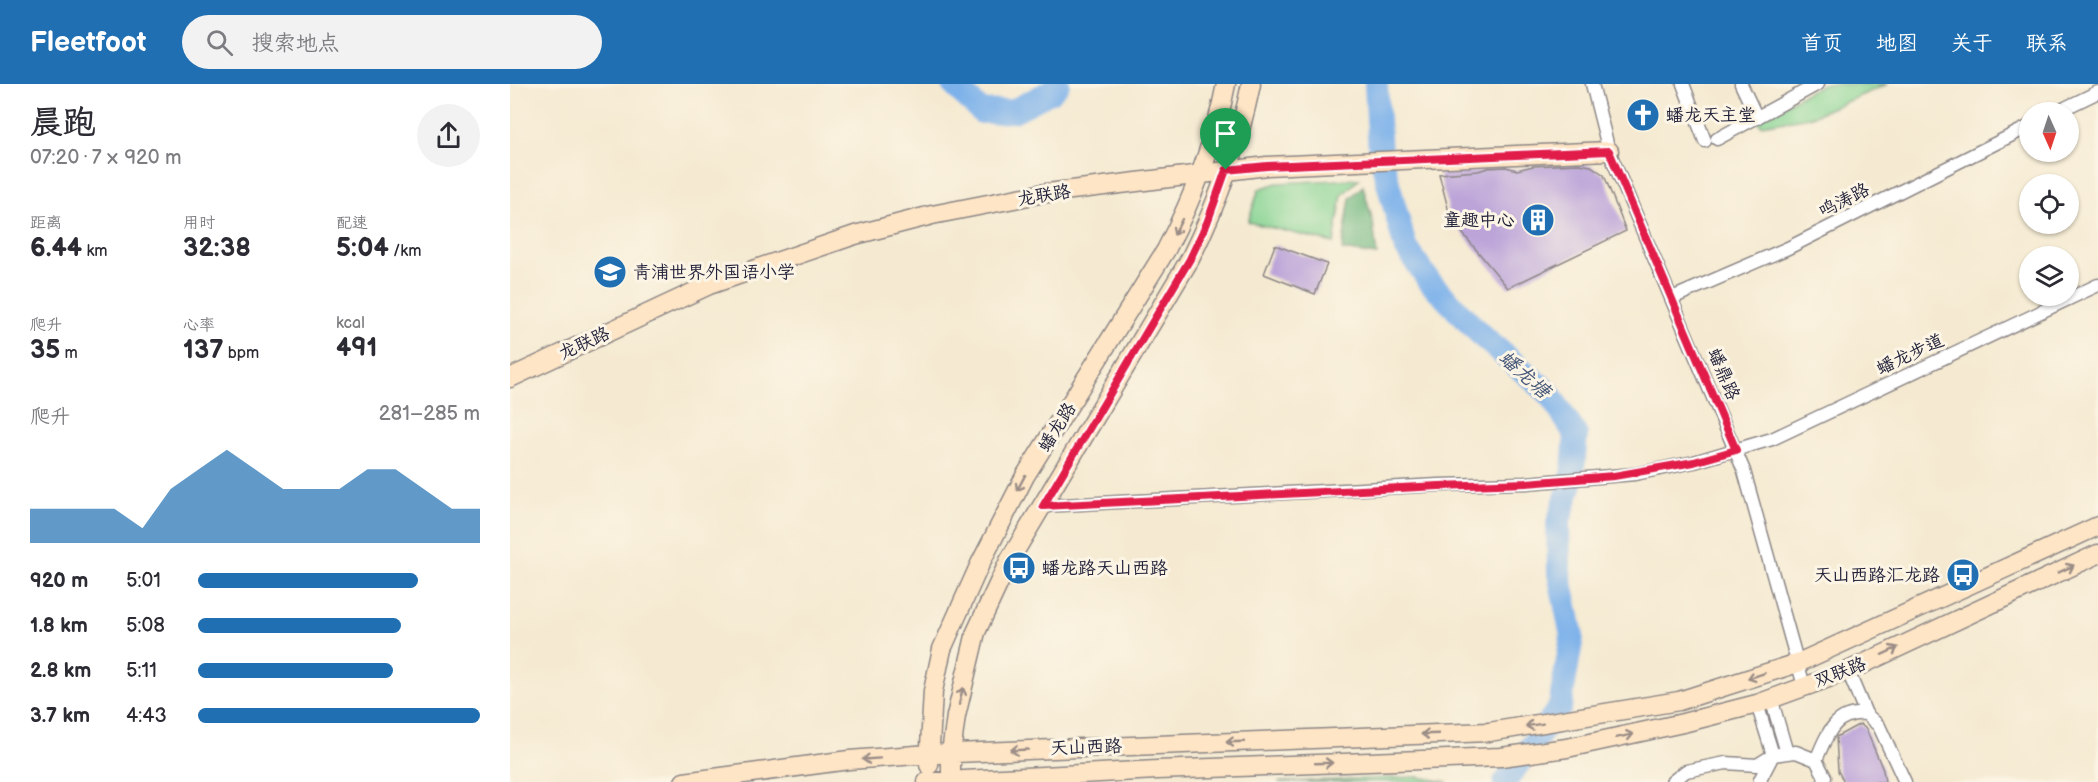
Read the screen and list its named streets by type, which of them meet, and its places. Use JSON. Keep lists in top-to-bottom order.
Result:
{
  "streets": {
    "main road": [
      "龙联路",
      "蟠龙路",
      "双联路",
      "天山西路"
    ],
    "street": ["鸣涛路", "蟠龙步道", "蟠鼎路"]
  },
  "crossings": [
    ["龙联路", "蟠鼎路"],
    ["龙联路", "蟠龙路"],
    ["鸣涛路", "蟠鼎路"],
    ["蟠龙步道", "蟠鼎路"],
    ["蟠龙步道", "蟠龙路"],
    ["蟠鼎路", "双联路"],
    ["蟠鼎路", "天山西路"],
    ["蟠龙路", "天山西路"],
    ["双联路", "天山西路"]
  ],
  "one_way": ["双联路"],
  "water": ["蟠龙塘"],
  "places": {
    "church": ["蟠龙天主堂"],
    "building": ["童趣中心"],
    "school or university": ["青浦世界外国语小学"],
    "bus stop": ["蟠龙路天山西路", "天山西路汇龙路"]
  },
  "north": "bottom",
  "page": {
    "header": "Fleetfoot",
    "search": "搜索地点",
    "nav": [
      "首页",
      "地图",
      "关于",
      "联系"
    ],
    "heading": ["晨跑", "07:20 · 7 × 920 m"],
    "stats": [
      ["距离", "6.44 km"],
      ["用时", "32:38"],
      ["配速", "5:04 /km"],
      ["爬升", "35 m"],
      ["心率", "137 bpm"],
      ["kcal", "491"]
    ],
    "chart": ["爬升", "281–285 m"],
    "list": [
      {
        "name": "920 m",
        "note": "5:01"
      },
      {
        "name": "1.8 km",
        "note": "5:08"
      },
      {
        "name": "2.8 km",
        "note": "5:11"
      },
      {
        "name": "3.7 km",
        "note": "4:43"
      }
    ]
  }
}
